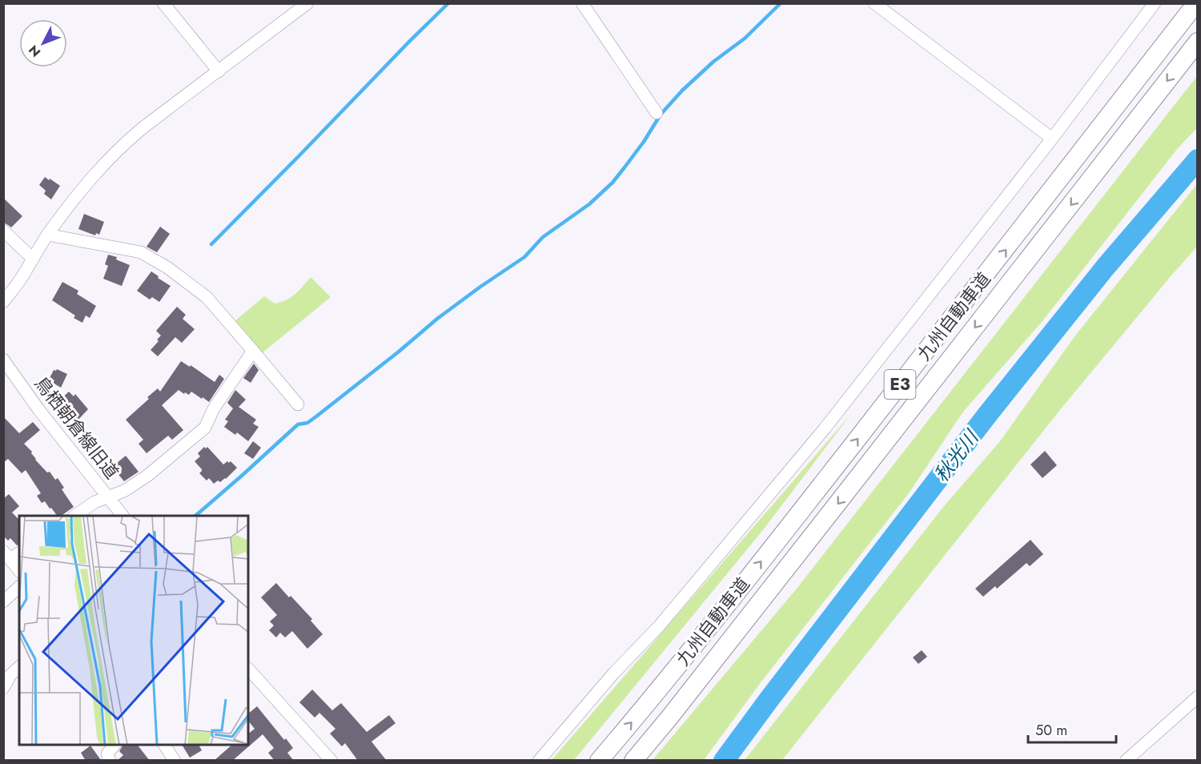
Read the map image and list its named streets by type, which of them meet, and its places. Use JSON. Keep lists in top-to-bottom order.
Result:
{
  "streets": {
    "highway": ["九州自動車道", "E3"],
    "street": ["鳥栖朝倉線旧道"]
  },
  "water": ["秋光川"],
  "scale_bar": "50 m",
  "north": "bottom left"
}
